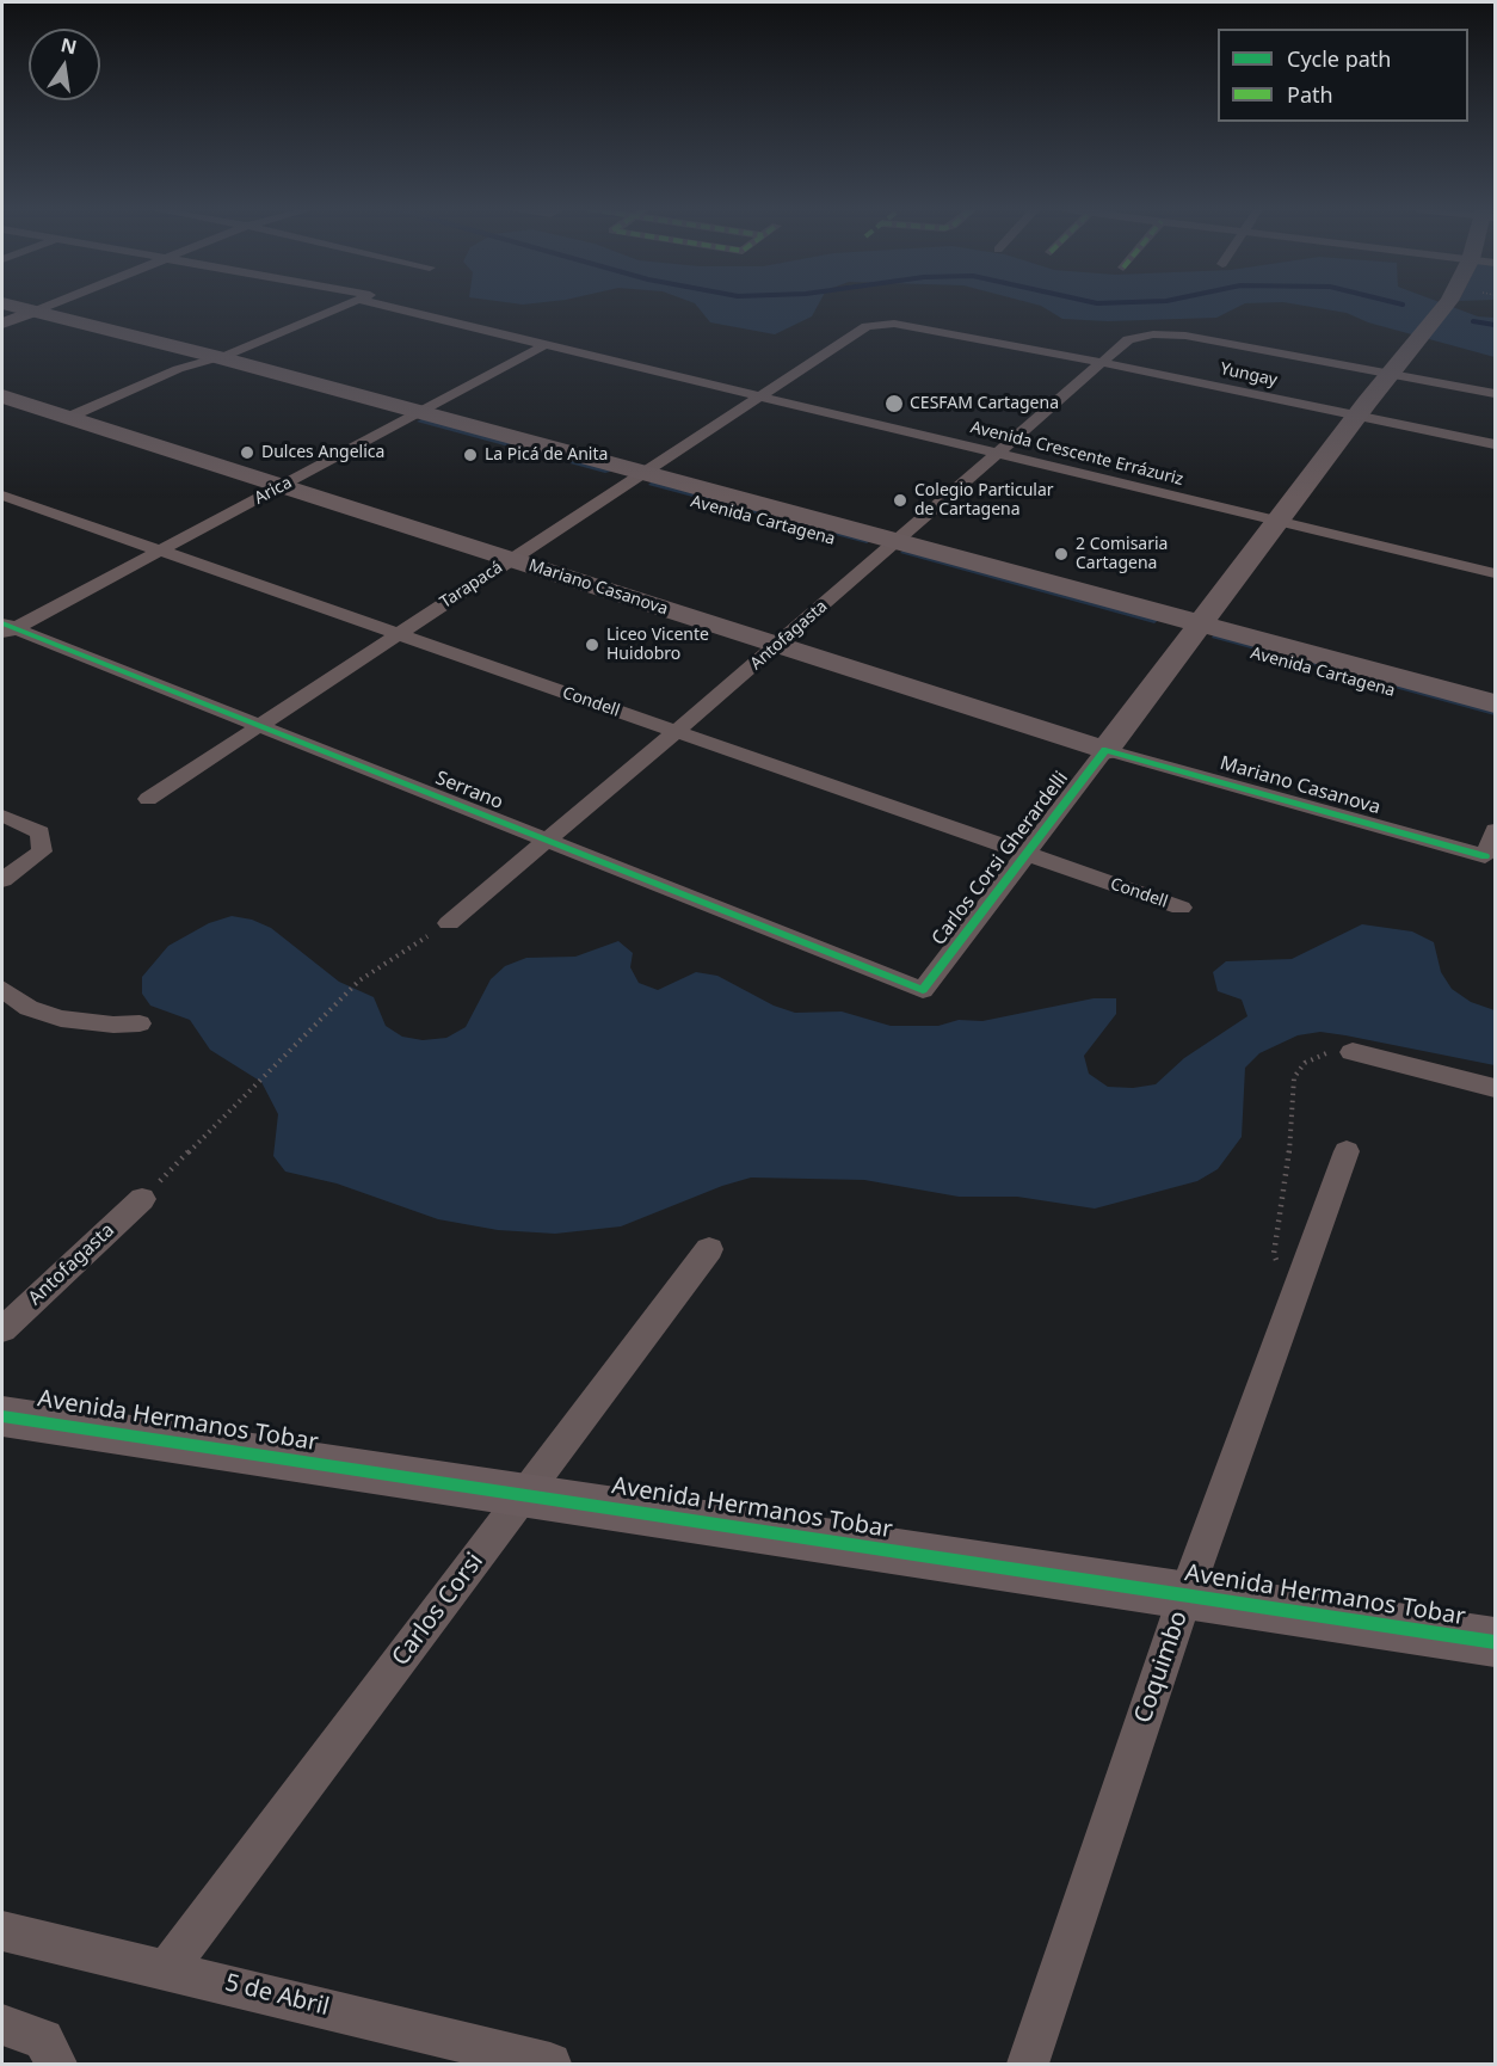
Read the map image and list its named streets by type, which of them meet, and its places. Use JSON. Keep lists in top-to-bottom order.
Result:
{
  "streets": {
    "main road": ["Avenida Cartagena", "Mariano Casanova", "Carlos Corsi Gherardelli"],
    "street": [
      "Yungay",
      "Avenida Crescente Errázuriz",
      "Arica",
      "Tarapacá",
      "Antofagasta",
      "Condell",
      "Serrano",
      "Avenida Hermanos Tobar",
      "Carlos Corsi",
      "Coquimbo",
      "5 de Abril"
    ]
  },
  "crossings": [
    ["Yungay", "Tarapacá"],
    ["Yungay", "Antofagasta"],
    ["Yungay", "Carlos Corsi Gherardelli"],
    ["Avenida Crescente Errázuriz", "Arica"],
    ["Avenida Crescente Errázuriz", "Tarapacá"],
    ["Avenida Crescente Errázuriz", "Antofagasta"],
    ["Avenida Crescente Errázuriz", "Carlos Corsi Gherardelli"],
    ["Arica", "Avenida Cartagena"],
    ["Arica", "Mariano Casanova"],
    ["Arica", "Condell"],
    ["Arica", "Serrano"],
    ["Avenida Cartagena", "Tarapacá"],
    ["Avenida Cartagena", "Antofagasta"],
    ["Avenida Cartagena", "Carlos Corsi Gherardelli"],
    ["Tarapacá", "Mariano Casanova"],
    ["Tarapacá", "Condell"],
    ["Tarapacá", "Serrano"],
    ["Mariano Casanova", "Antofagasta"],
    ["Mariano Casanova", "Carlos Corsi Gherardelli"],
    ["Antofagasta", "Condell"],
    ["Antofagasta", "Serrano"],
    ["Antofagasta", "Carlos Corsi Gherardelli"],
    ["Condell", "Carlos Corsi Gherardelli"],
    ["Serrano", "Carlos Corsi Gherardelli"],
    ["Avenida Hermanos Tobar", "Carlos Corsi"],
    ["Avenida Hermanos Tobar", "Coquimbo"],
    ["Carlos Corsi", "5 de Abril"]
  ],
  "places": [
    "CESFAM Cartagena",
    "Dulces Angelica",
    "La Picá de Anita",
    "Colegio Particular de Cartagena",
    "2 Comisaria Cartagena",
    "Liceo Vicente Huidobro"
  ],
  "legend": ["Cycle path", "Path"],
  "north": "top"
}
